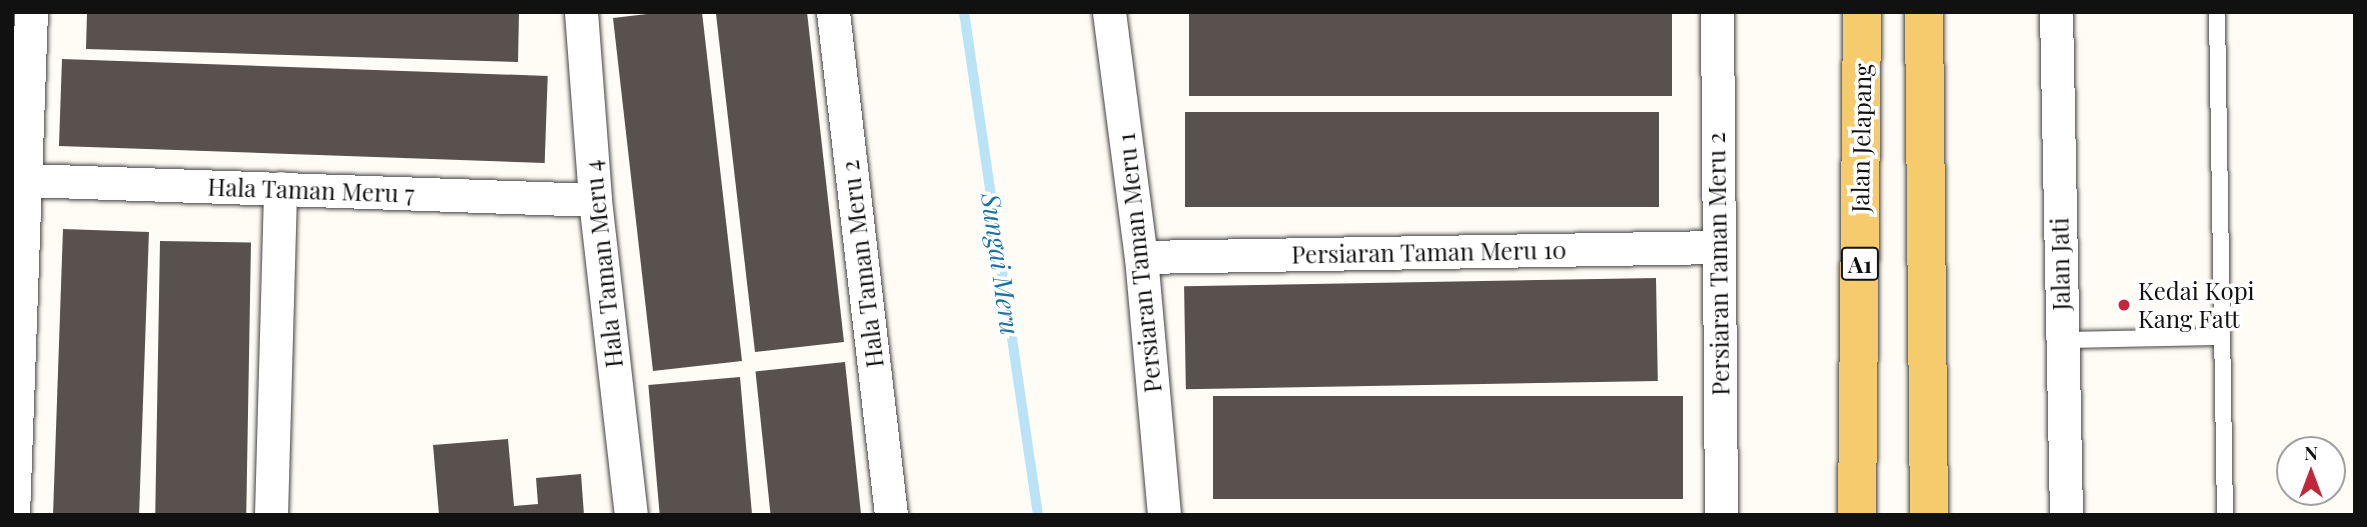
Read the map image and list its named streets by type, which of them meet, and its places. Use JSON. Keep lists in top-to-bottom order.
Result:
{
  "streets": {
    "main road": ["Jalan Jelapang", "A1"],
    "street": [
      "Hala Taman Meru 7",
      "Persiaran Taman Meru 10",
      "Persiaran Taman Meru 1",
      "Hala Taman Meru 4",
      "Hala Taman Meru 2",
      "Persiaran Taman Meru 2",
      "Jalan Jati"
    ]
  },
  "crossings": [
    ["Hala Taman Meru 7", "Hala Taman Meru 4"],
    ["Persiaran Taman Meru 10", "Persiaran Taman Meru 1"],
    ["Persiaran Taman Meru 10", "Persiaran Taman Meru 2"]
  ],
  "water": ["Sungai Meru"],
  "places": ["Kedai Kopi Kang Fatt"],
  "north": "top"
}
